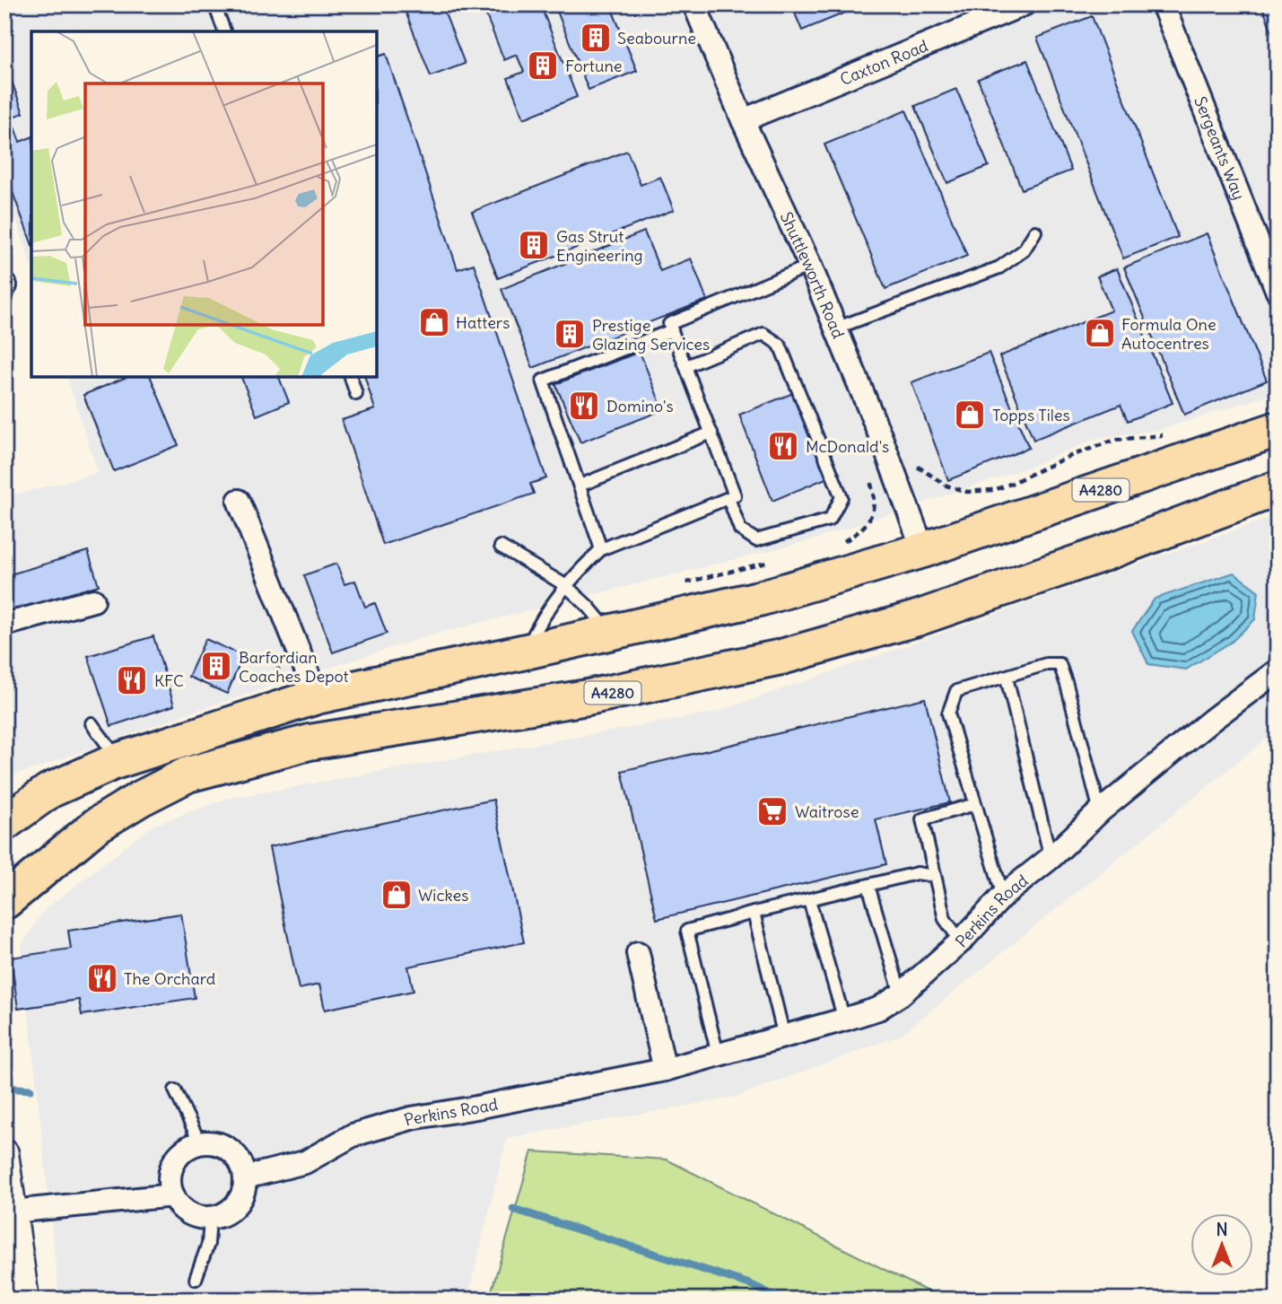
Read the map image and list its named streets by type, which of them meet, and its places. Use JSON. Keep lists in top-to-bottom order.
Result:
{
  "streets": {
    "main road": ["A4280"],
    "street": [
      "Caxton Road",
      "Sergeants Way",
      "Shuttleworth Road",
      "Perkins Road"
    ]
  },
  "crossings": [
    ["Caxton Road", "Shuttleworth Road"],
    ["Shuttleworth Road", "A4280"]
  ],
  "places": {
    "building": [
      "Seabourne",
      "Fortune",
      "Gas Strut Engineering",
      "Prestige Glazing Services",
      "Barfordian Coaches Depot"
    ],
    "shop": [
      "Hatters",
      "Formula One Autocentres",
      "Topps Tiles",
      "Wickes"
    ],
    "restaurant": [
      "Domino's",
      "McDonald's",
      "KFC",
      "The Orchard"
    ],
    "supermarket": ["Waitrose"]
  },
  "north": "top"
}
